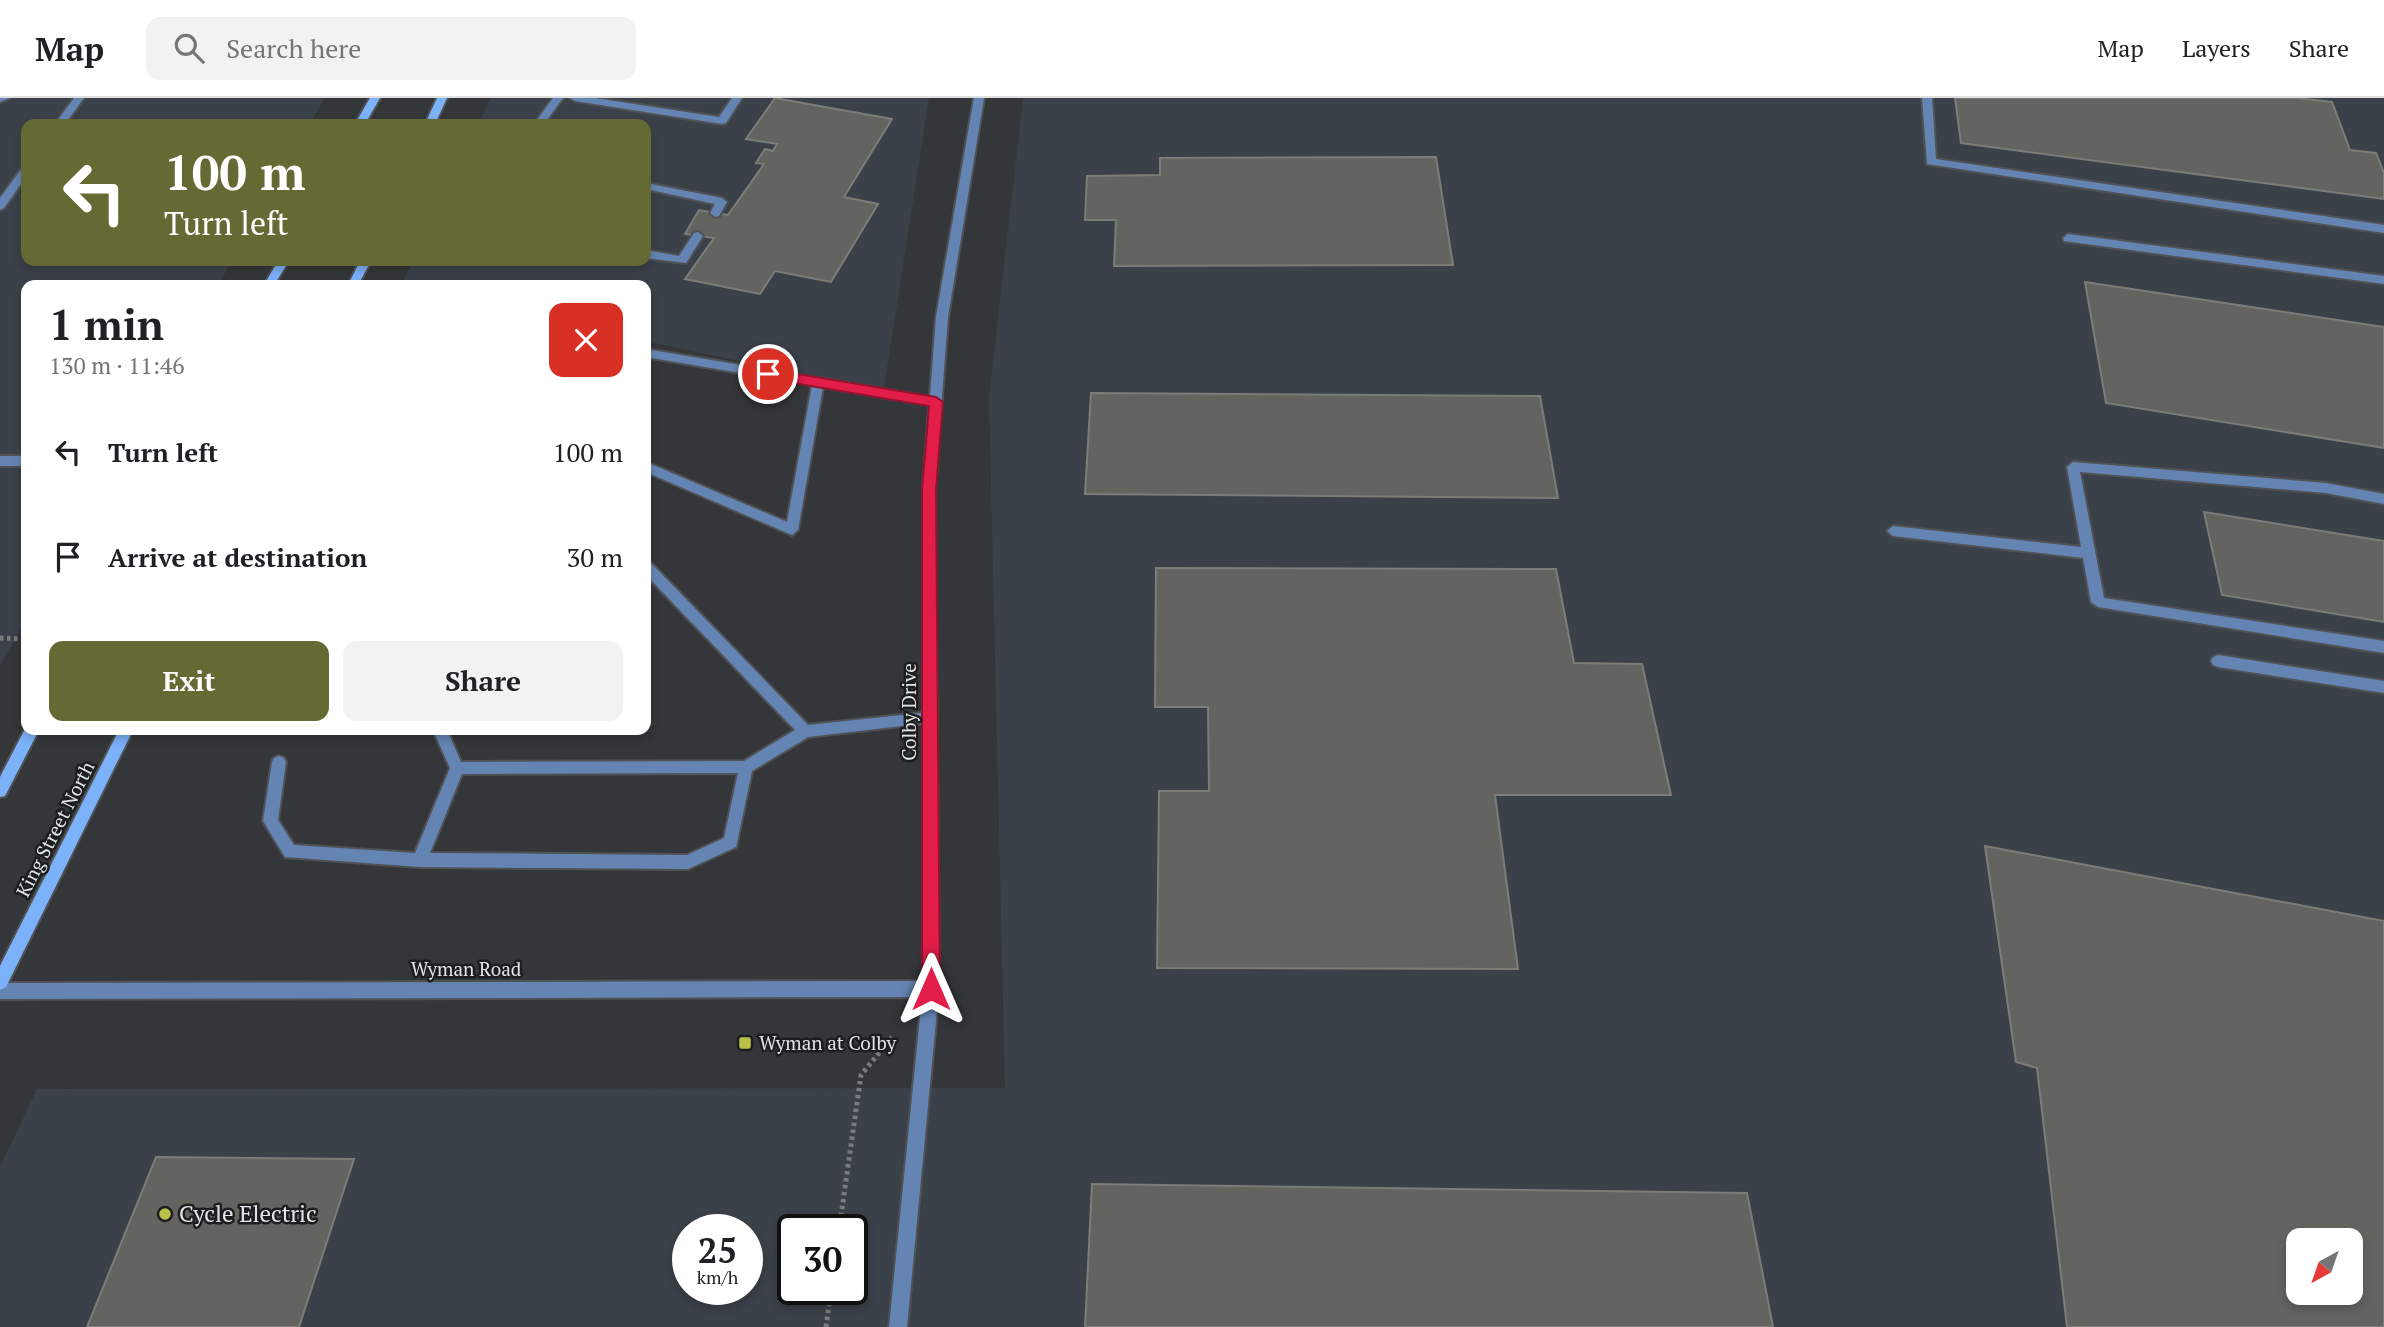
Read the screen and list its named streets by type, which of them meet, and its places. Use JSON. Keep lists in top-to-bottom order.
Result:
{
  "streets": {
    "main road": ["King Street North"],
    "street": ["Colby Drive", "Wyman Road"]
  },
  "crossings": [
    ["Colby Drive", "Wyman Road"]
  ],
  "places": {
    "transit": ["Wyman at Colby"],
    "other": ["Cycle Electric"]
  },
  "north": "bottom left",
  "page": {
    "header": "Map",
    "search": "Search here",
    "nav": ["Map", "Layers", "Share"],
    "turn": ["100 m", "Turn left"],
    "heading": ["1 min", "130 m · 11:46"],
    "list": [
      {
        "name": "Turn left",
        "value": "100 m"
      },
      {
        "name": "Arrive at destination",
        "value": "30 m"
      }
    ],
    "buttons": ["Exit", "Share"],
    "speed": "25 km/h",
    "limit": "30"
  }
}
